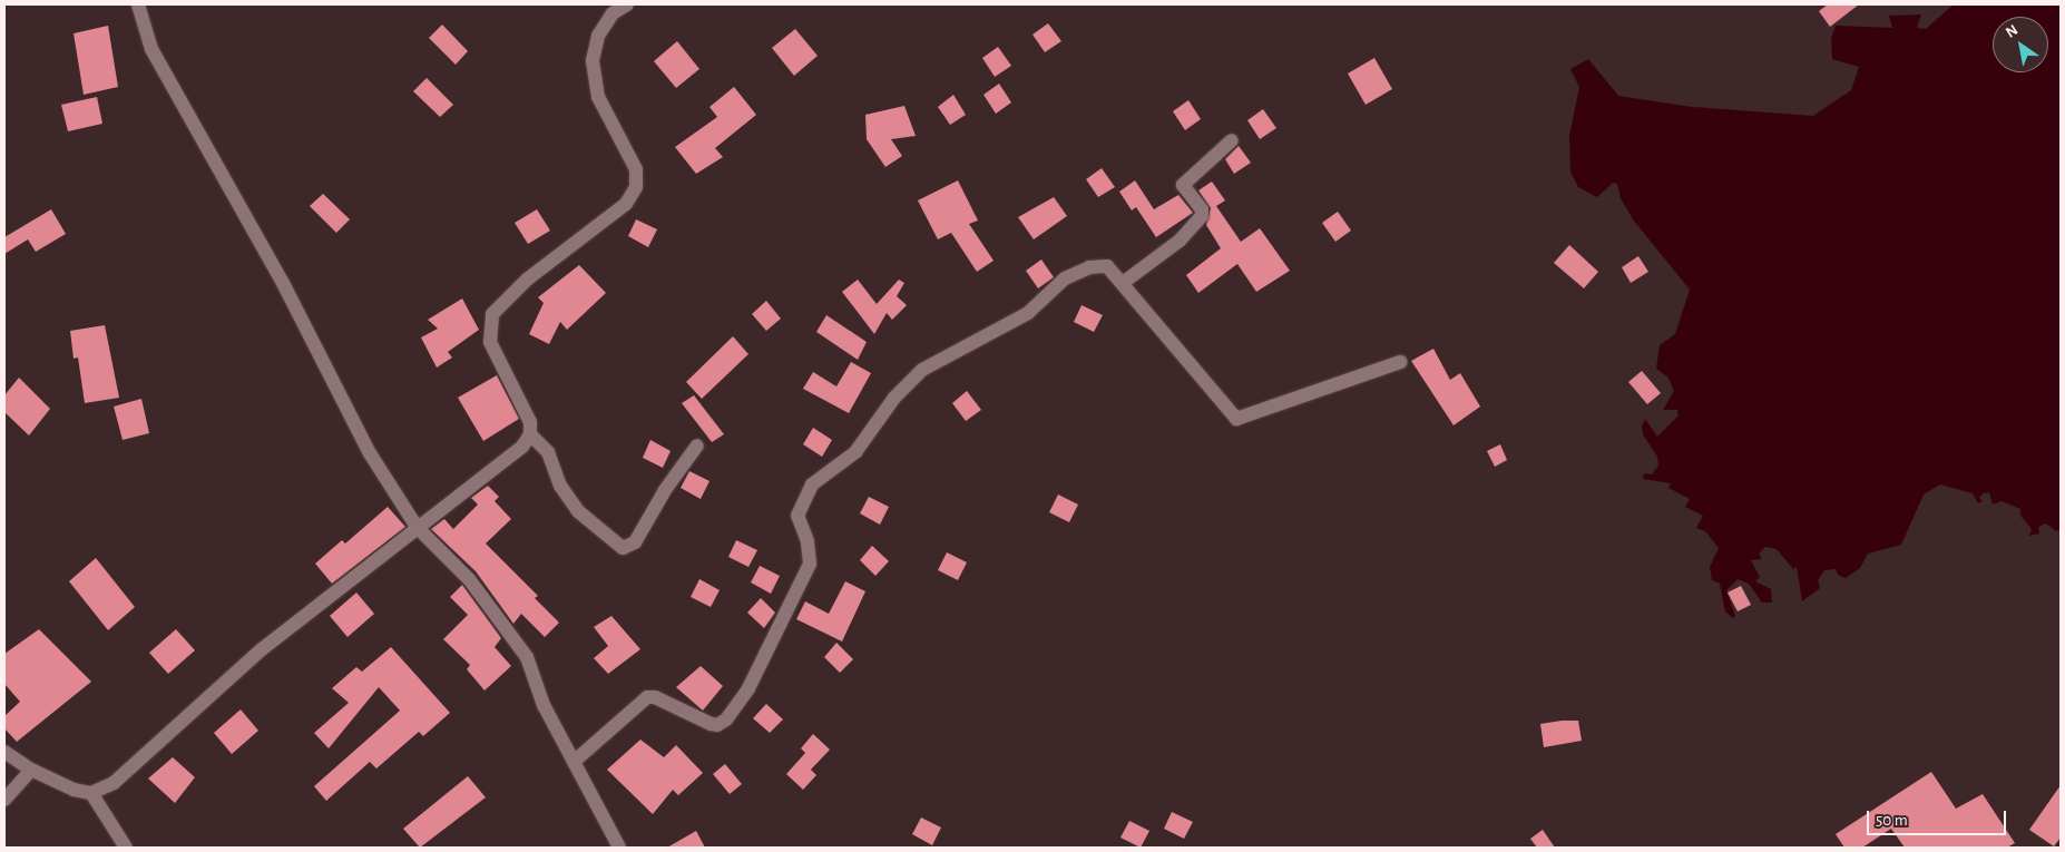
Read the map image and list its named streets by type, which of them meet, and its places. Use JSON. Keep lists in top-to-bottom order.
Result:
{
  "scale_bar": "50 m",
  "north": "top left"
}
